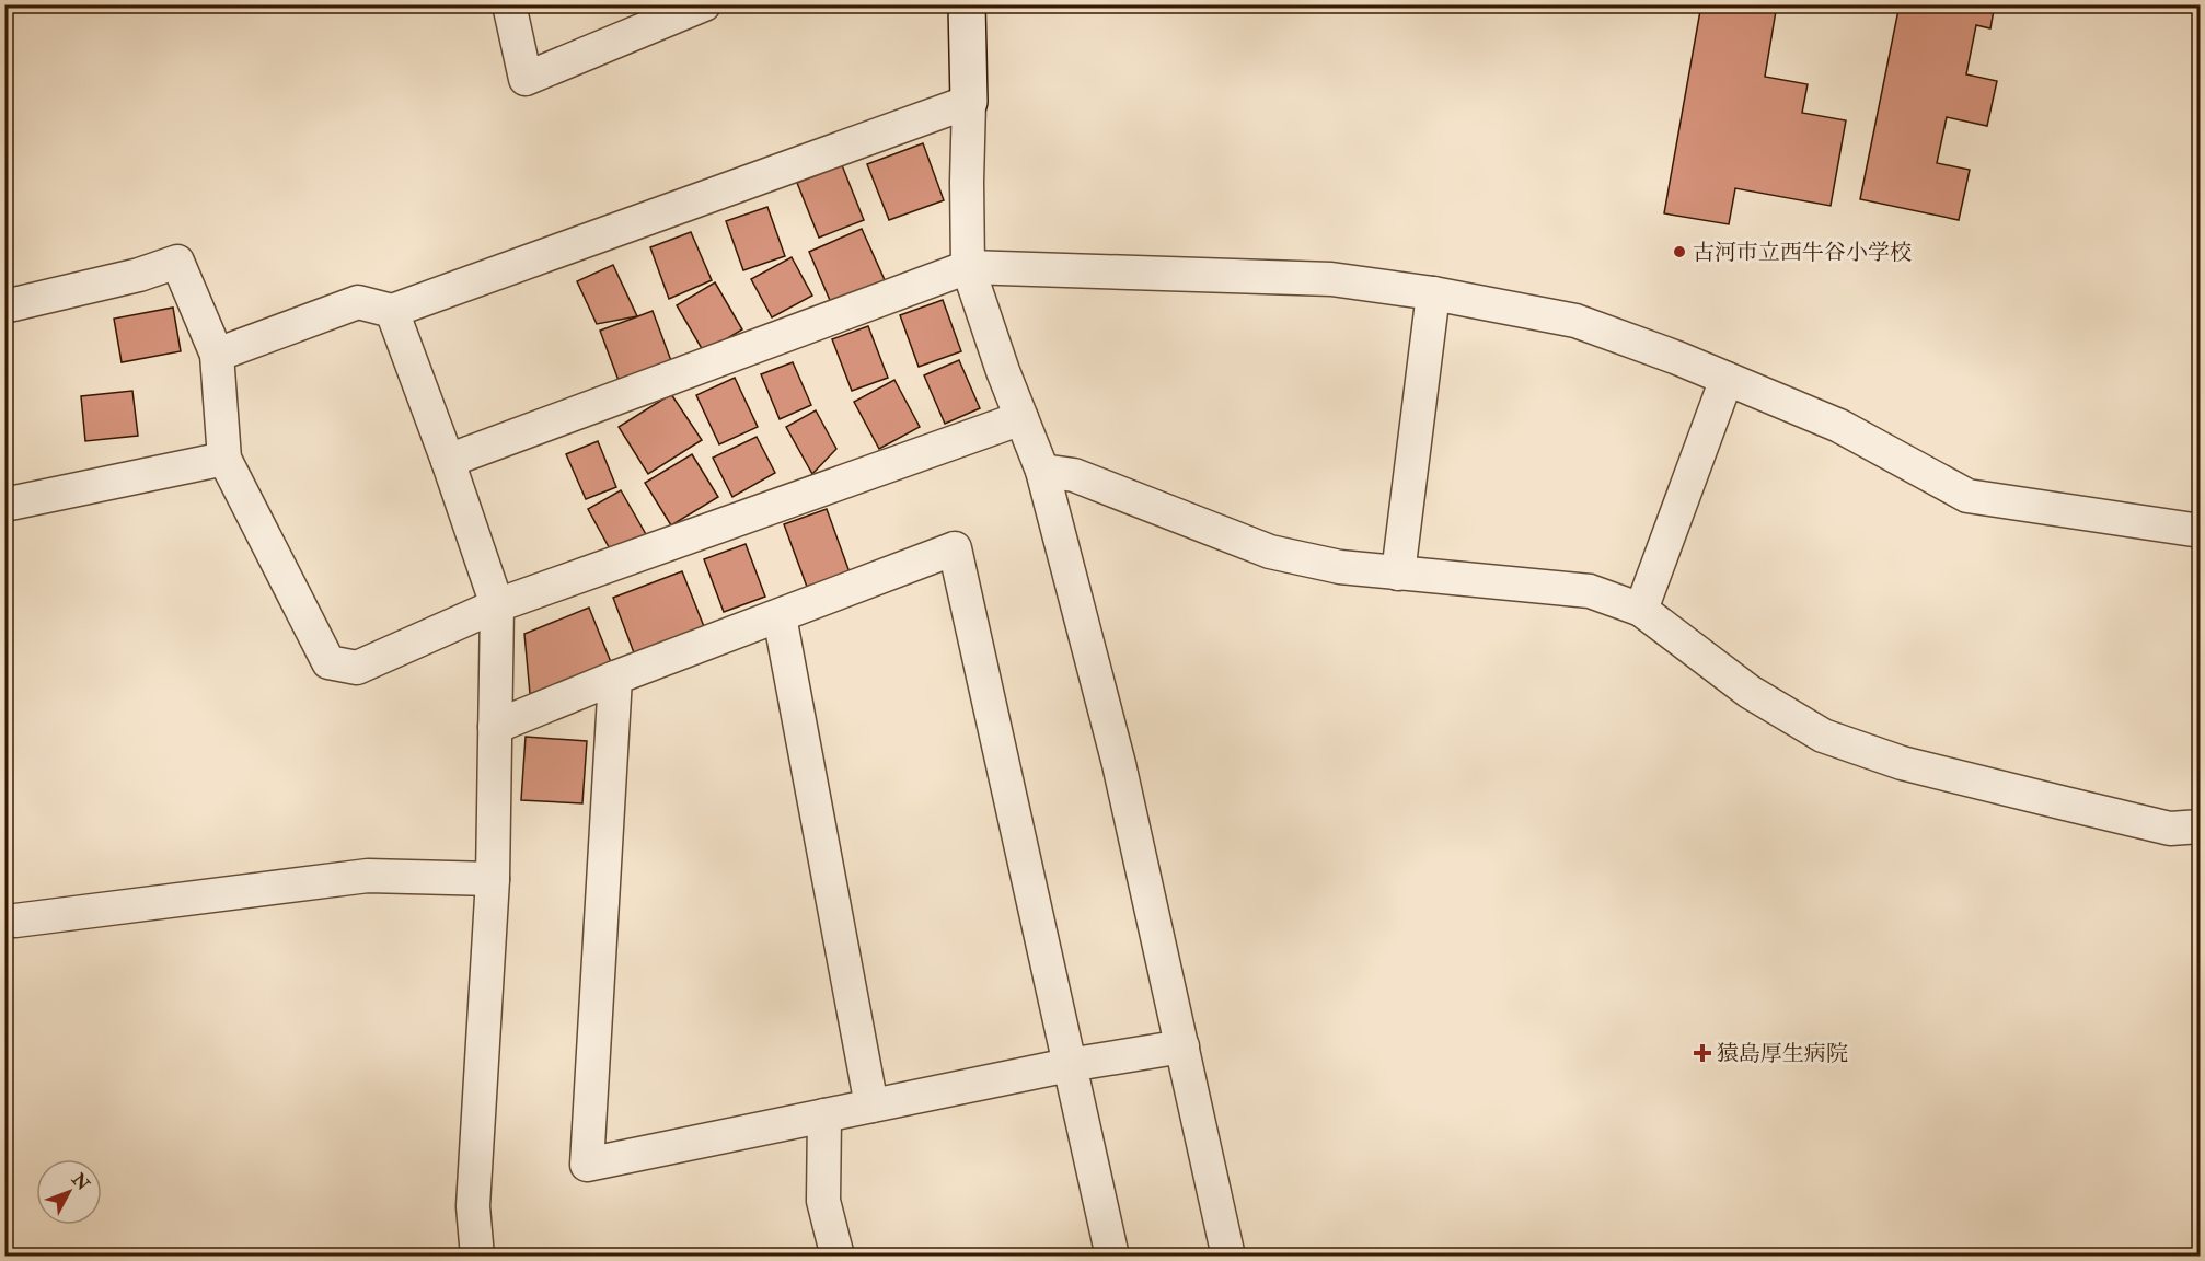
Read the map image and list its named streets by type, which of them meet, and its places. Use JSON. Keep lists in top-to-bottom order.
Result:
{
  "places": {
    "other": ["古河市立西牛谷小学校"],
    "health": ["猿島厚生病院"]
  },
  "north": "top right"
}
